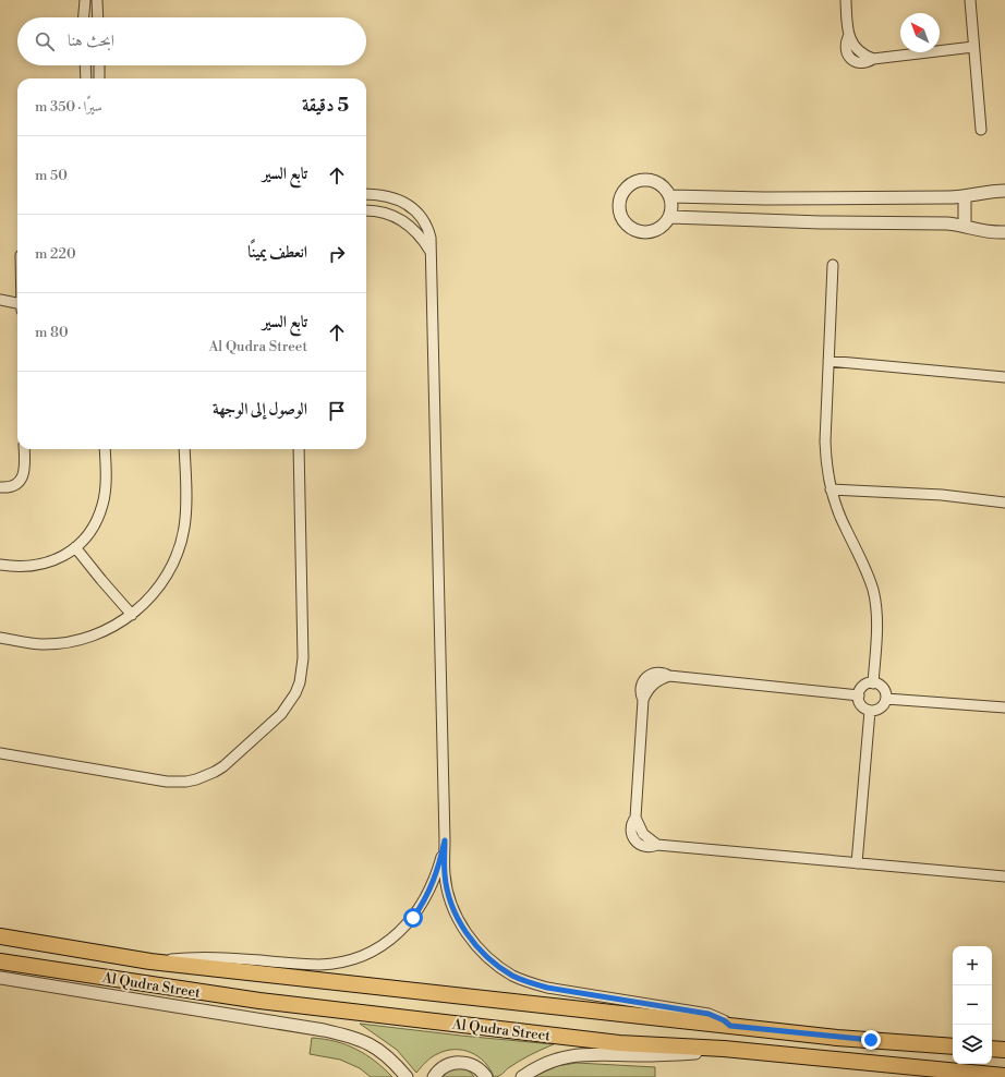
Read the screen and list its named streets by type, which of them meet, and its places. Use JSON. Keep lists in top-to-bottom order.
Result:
{
  "streets": {
    "main road": ["Al Qudra Street"]
  },
  "north": "top left",
  "page": {
    "search": "ابحث هنا",
    "heading": ["5 دقيقة", "سيرًا · 350 m"],
    "list": [
      ["تابع السير", "50 m"],
      ["انعطف يمينًا", "220 m"],
      ["تابع السير", "Al Qudra Street", "80 m"],
      "الوصول إلى الوجهة"
    ],
    "map_buttons": ["+", "−"]
  }
}
